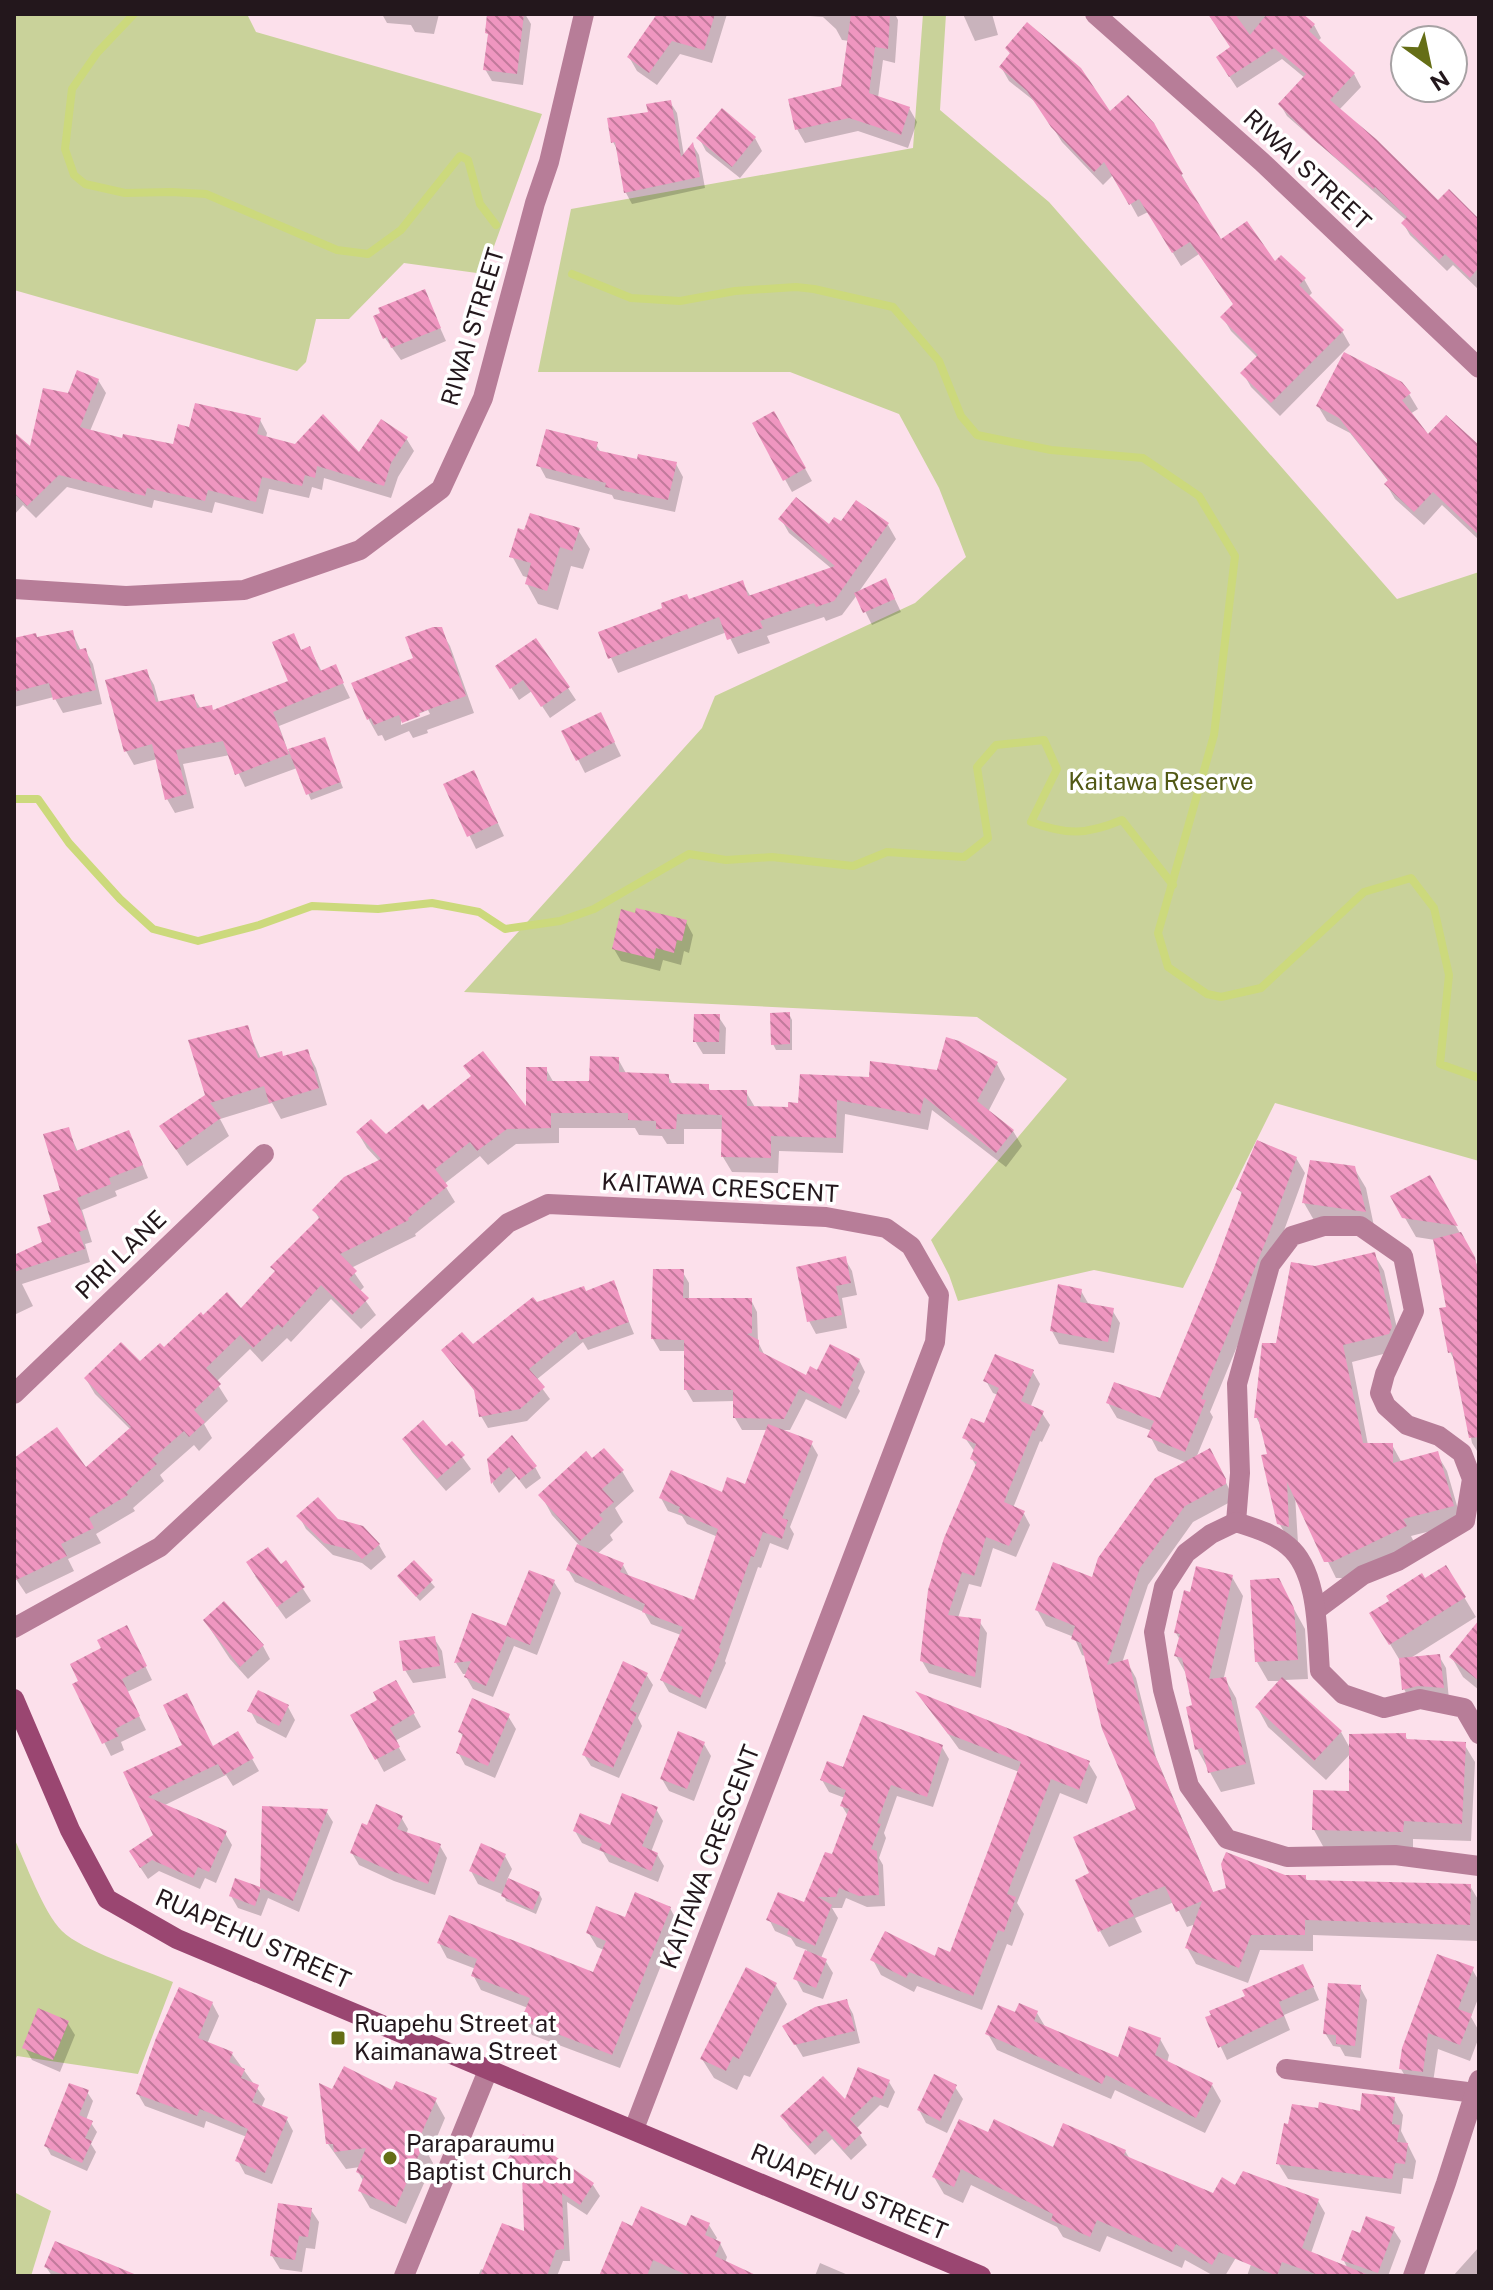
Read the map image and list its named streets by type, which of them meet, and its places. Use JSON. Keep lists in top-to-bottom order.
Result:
{
  "streets": {
    "street": [
      "RIWAI STREET",
      "KAITAWA CRESCENT",
      "PIRI LANE",
      "RUAPEHU STREET"
    ]
  },
  "crossings": [
    ["KAITAWA CRESCENT", "RUAPEHU STREET"]
  ],
  "parks": ["Kaitawa Reserve"],
  "places": {
    "transit": ["Ruapehu Street at Kaimanawa Street"],
    "other": ["Paraparaumu Baptist Church"]
  },
  "north": "bottom right"
}
